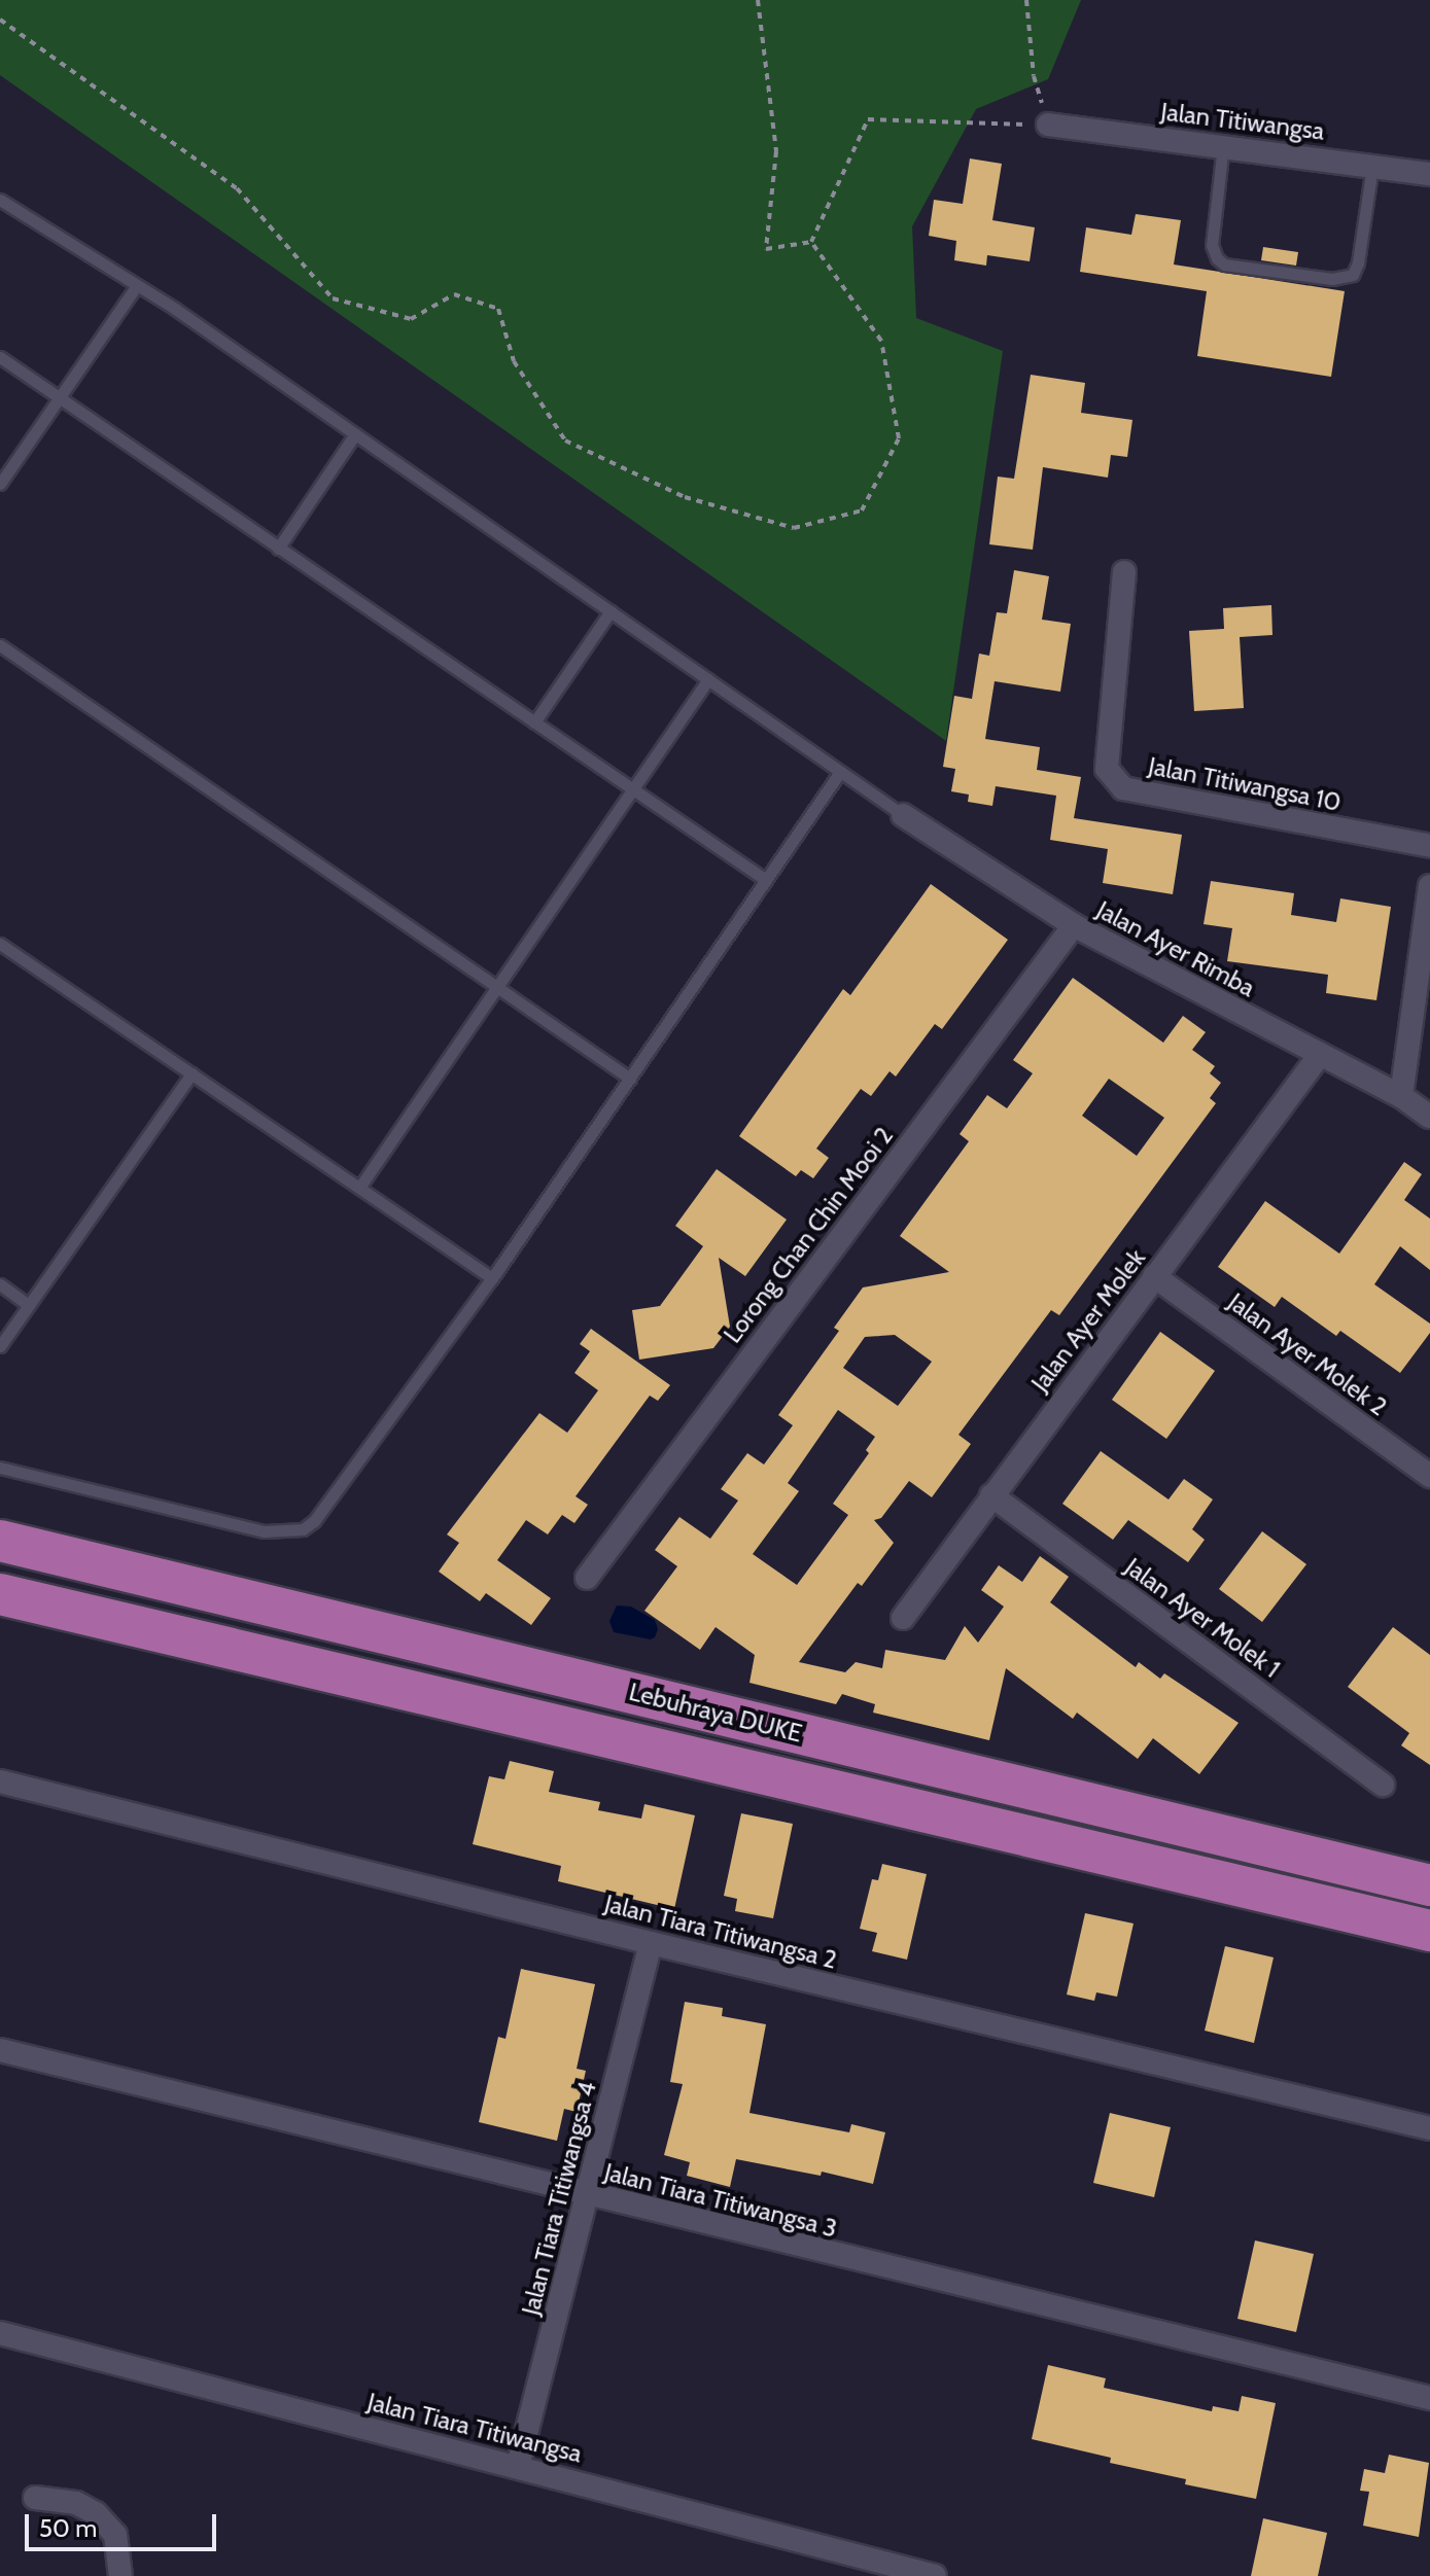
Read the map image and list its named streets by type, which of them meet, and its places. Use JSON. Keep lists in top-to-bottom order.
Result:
{
  "streets": {
    "highway": ["Lebuhraya DUKE"],
    "street": [
      "Jalan Titiwangsa",
      "Jalan Titiwangsa 10",
      "Jalan Ayer Rimba",
      "Lorong Chan Chin Mooi 2",
      "Jalan Ayer Molek",
      "Jalan Ayer Molek 2",
      "Jalan Ayer Molek 1",
      "Jalan Tiara Titiwangsa 2",
      "Jalan Tiara Titiwangsa 4",
      "Jalan Tiara Titiwangsa 3",
      "Jalan Tiara Titiwangsa"
    ]
  },
  "crossings": [
    ["Jalan Ayer Rimba", "Lorong Chan Chin Mooi 2"],
    ["Jalan Ayer Rimba", "Jalan Ayer Molek"],
    ["Jalan Ayer Molek", "Jalan Ayer Molek 2"],
    ["Jalan Ayer Molek", "Jalan Ayer Molek 1"],
    ["Jalan Tiara Titiwangsa 2", "Jalan Tiara Titiwangsa 4"],
    ["Jalan Tiara Titiwangsa 4", "Jalan Tiara Titiwangsa 3"],
    ["Jalan Tiara Titiwangsa 4", "Jalan Tiara Titiwangsa"]
  ],
  "scale_bar": "50 m"
}
